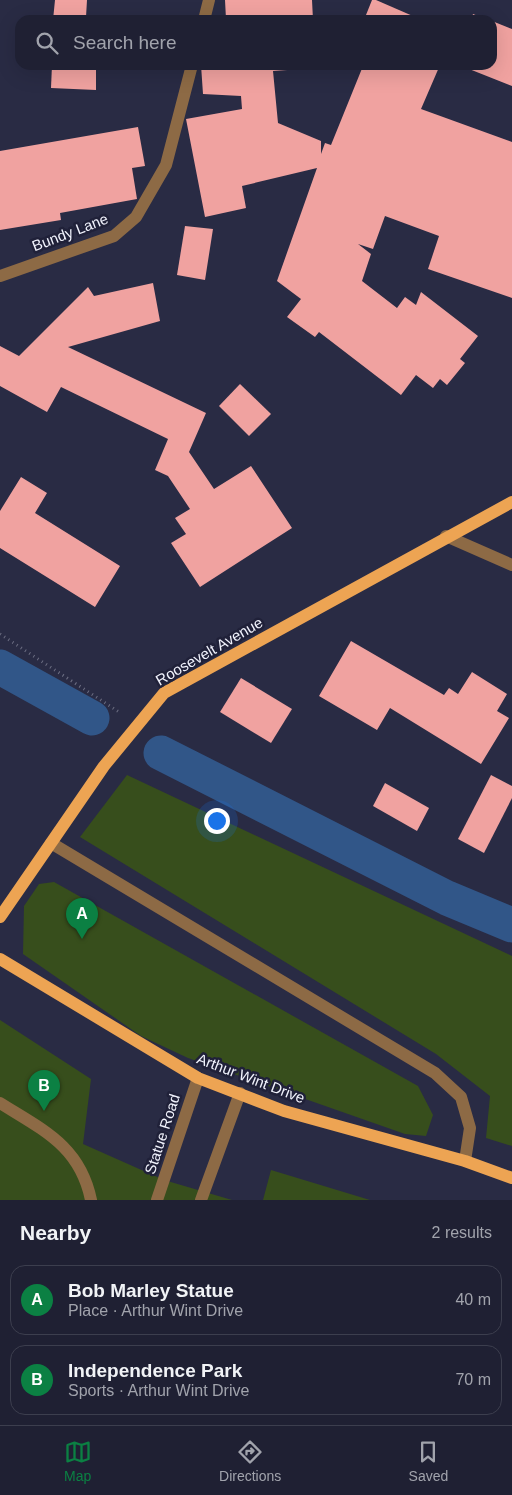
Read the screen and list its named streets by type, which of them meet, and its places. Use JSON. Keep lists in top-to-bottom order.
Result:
{
  "streets": {
    "main road": ["Roosevelt Avenue", "Arthur Wint Drive"],
    "street": ["Bundy Lane", "Statue Road"]
  },
  "crossings": [
    ["Arthur Wint Drive", "Statue Road"]
  ],
  "page": {
    "search": "Search here",
    "pins": ["A", "B"],
    "heading": ["Nearby", "2 results"],
    "list": [
      {
        "mark": "A",
        "name": "Bob Marley Statue",
        "note": "Place · Arthur Wint Drive",
        "value": "40 m"
      },
      {
        "mark": "B",
        "name": "Independence Park",
        "note": "Sports · Arthur Wint Drive",
        "value": "70 m"
      }
    ],
    "nav": ["Map", "Directions", "Saved"]
  }
}
